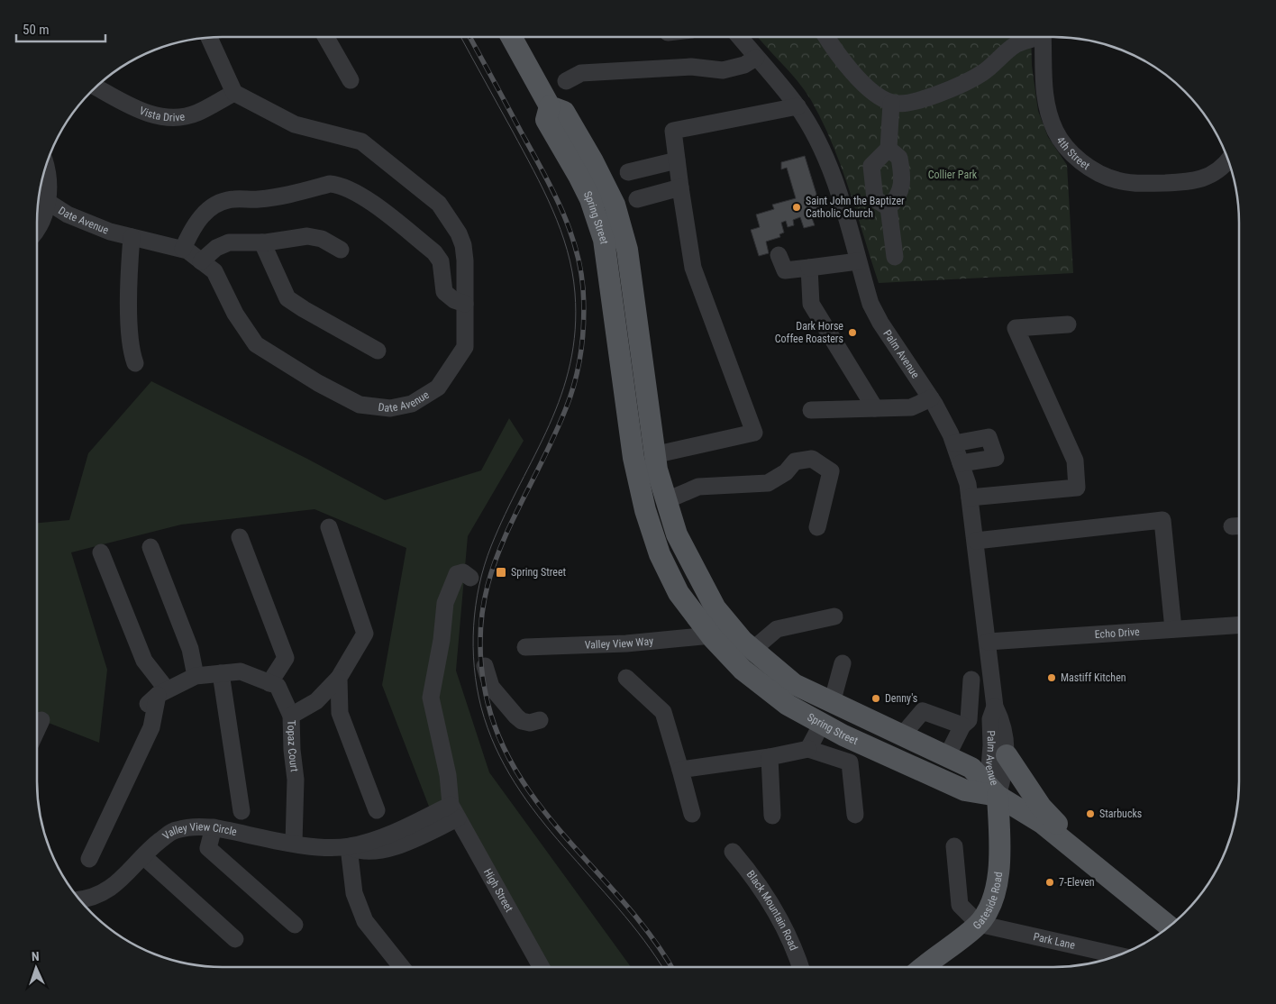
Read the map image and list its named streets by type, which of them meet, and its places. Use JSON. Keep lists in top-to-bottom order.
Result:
{
  "streets": {
    "main road": ["Spring Street", "Gateside Road"],
    "street": [
      "Vista Drive",
      "4th Street",
      "Date Avenue",
      "Palm Avenue",
      "Echo Drive",
      "Valley View Way",
      "Topaz Court",
      "Valley View Circle",
      "High Street",
      "Black Mountain Road",
      "Park Lane"
    ]
  },
  "crossings": [
    ["Vista Drive", "Date Avenue"],
    ["Spring Street", "Palm Avenue"],
    ["Spring Street", "Valley View Way"],
    ["Spring Street", "Gateside Road"],
    ["Palm Avenue", "Echo Drive"],
    ["Palm Avenue", "Gateside Road"],
    ["Topaz Court", "Valley View Circle"],
    ["Valley View Circle", "High Street"],
    ["Gateside Road", "Park Lane"]
  ],
  "parks": ["Collier Park"],
  "places": {
    "other": [
      "Saint John the Baptizer Catholic Church",
      "Dark Horse Coffee Roasters",
      "Mastiff Kitchen",
      "Denny's",
      "Starbucks",
      "7-Eleven"
    ],
    "transit": ["Spring Street"]
  },
  "scale_bar": "50 m",
  "north": "top"
}
